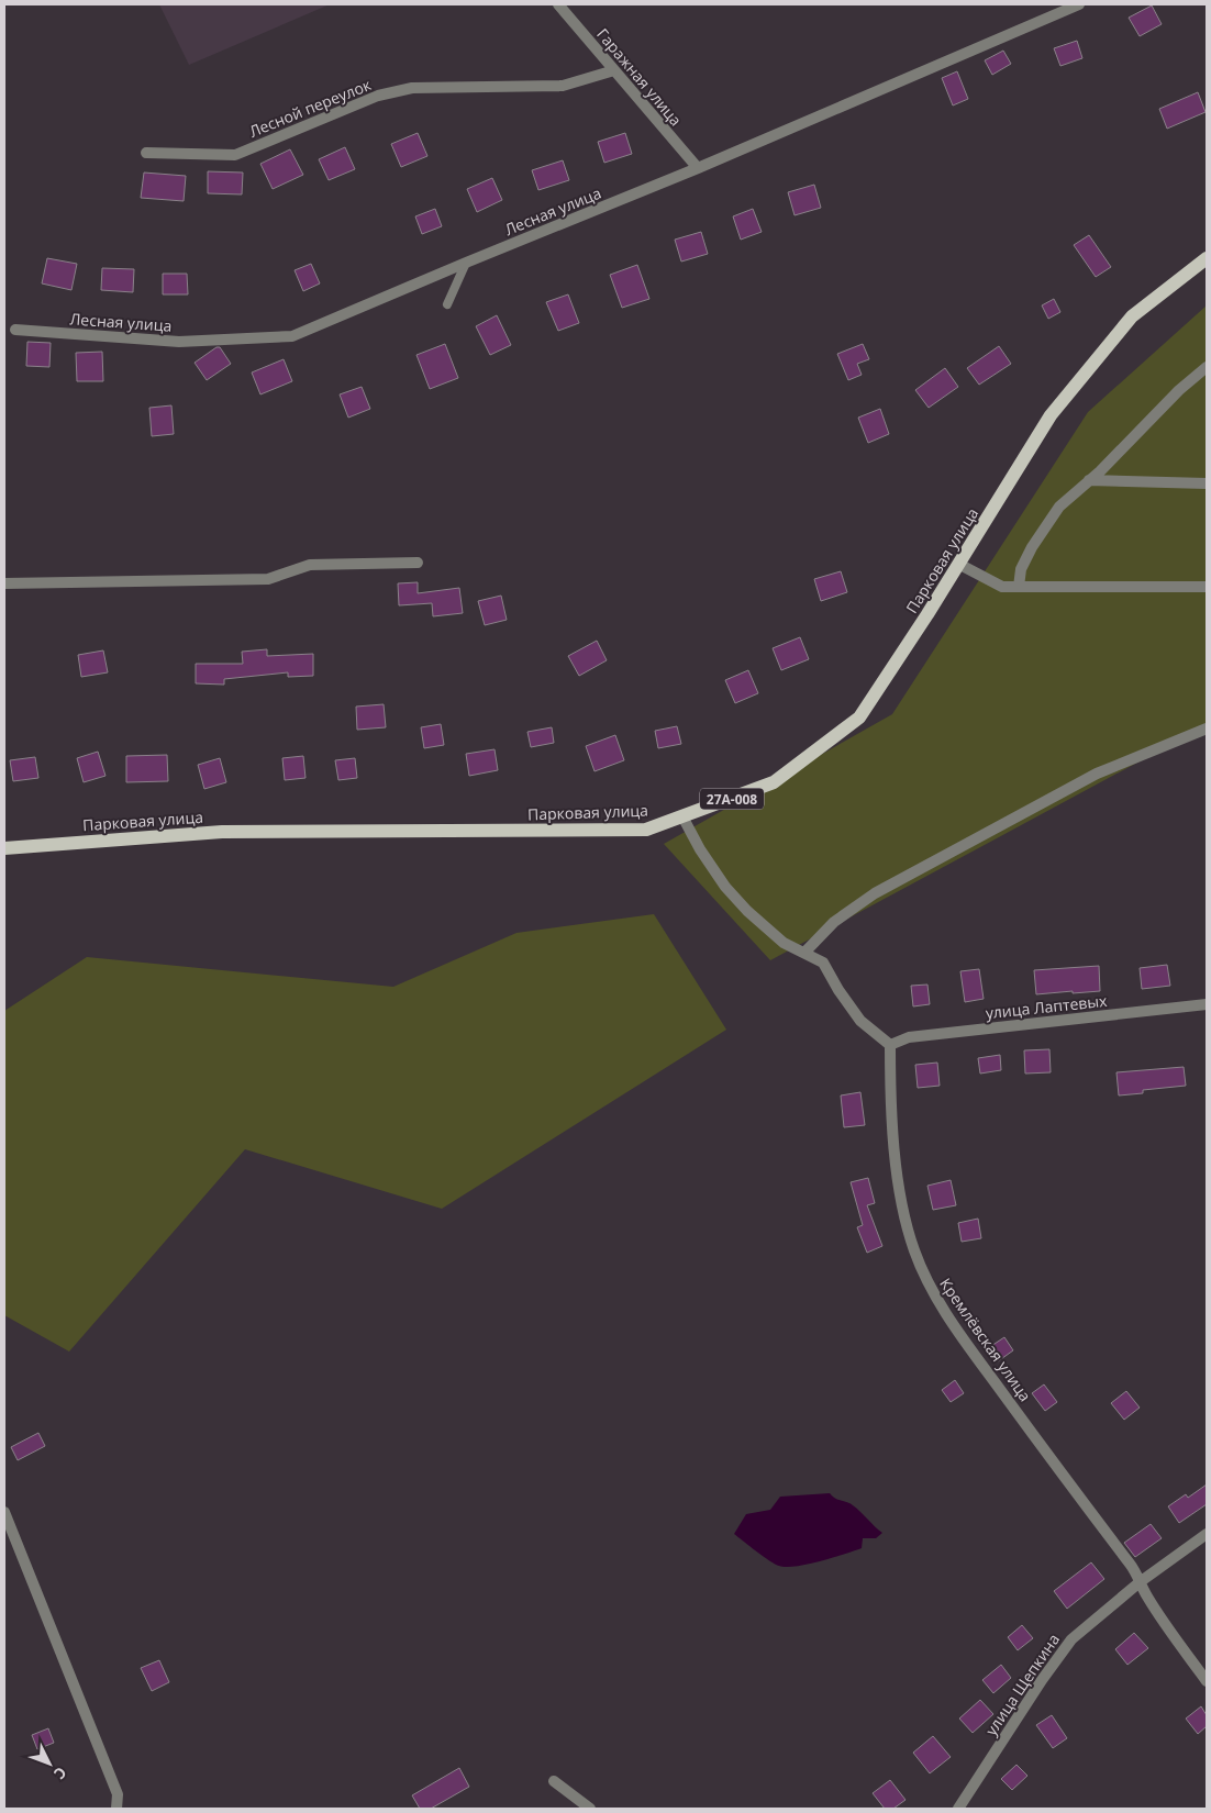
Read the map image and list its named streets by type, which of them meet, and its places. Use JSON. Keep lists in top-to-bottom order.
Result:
{
  "streets": {
    "main road": ["Парковая улица", "27А-008"],
    "street": [
      "Гаражная улица",
      "Лесной переулок",
      "Лесная улица",
      "улица Лаптевых",
      "Кремлёвская улица",
      "улица Щепкина"
    ]
  },
  "crossings": [
    ["Гаражная улица", "Лесной переулок"],
    ["Гаражная улица", "Лесная улица"],
    ["улица Лаптевых", "Кремлёвская улица"],
    ["Кремлёвская улица", "улица Щепкина"]
  ],
  "north": "bottom right"
}
